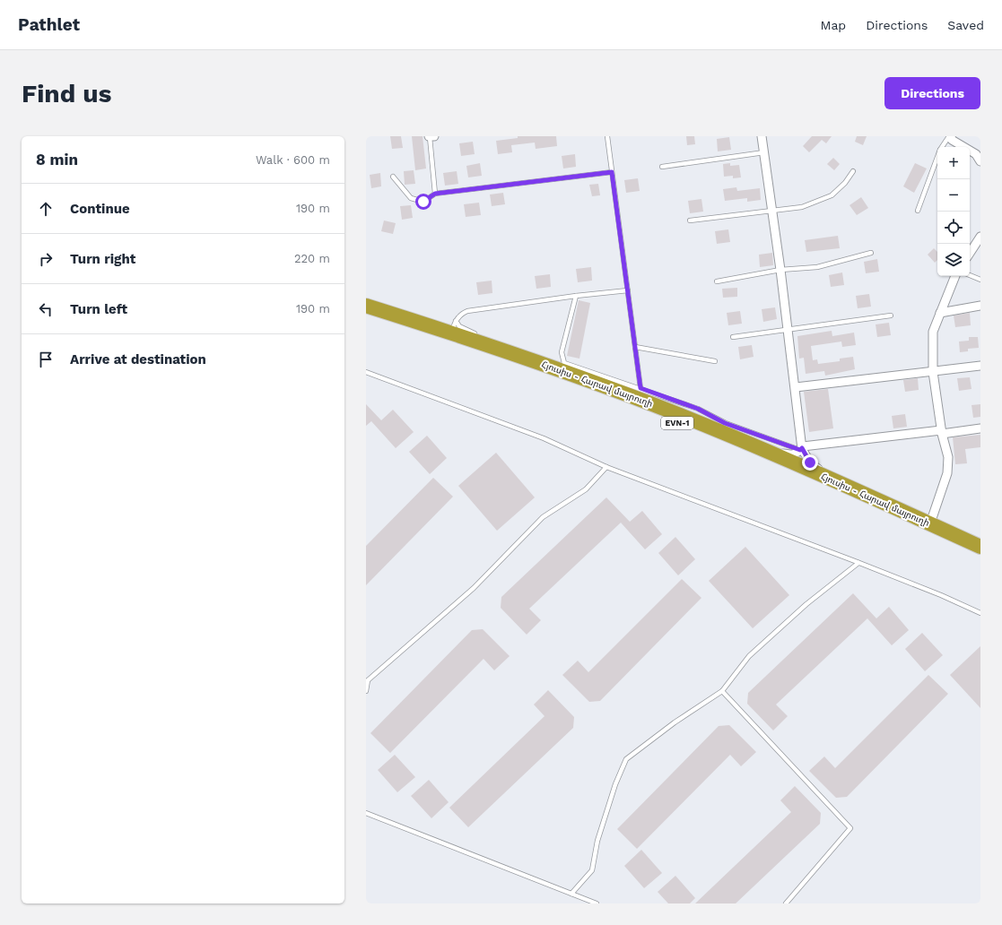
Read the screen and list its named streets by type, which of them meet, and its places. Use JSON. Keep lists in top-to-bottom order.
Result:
{
  "streets": {
    "highway": ["Հյուսիս - Հարավ մայրուղի", "EVN-1"]
  },
  "page": {
    "header": "Pathlet",
    "nav": ["Map", "Directions", "Saved"],
    "buttons": "Directions",
    "title": "Find us",
    "heading": ["8 min", "Walk · 600 m"],
    "map_buttons": ["+", "−"],
    "list": [
      ["Continue", "190 m"],
      ["Turn right", "220 m"],
      ["Turn left", "190 m"],
      "Arrive at destination"
    ]
  }
}
